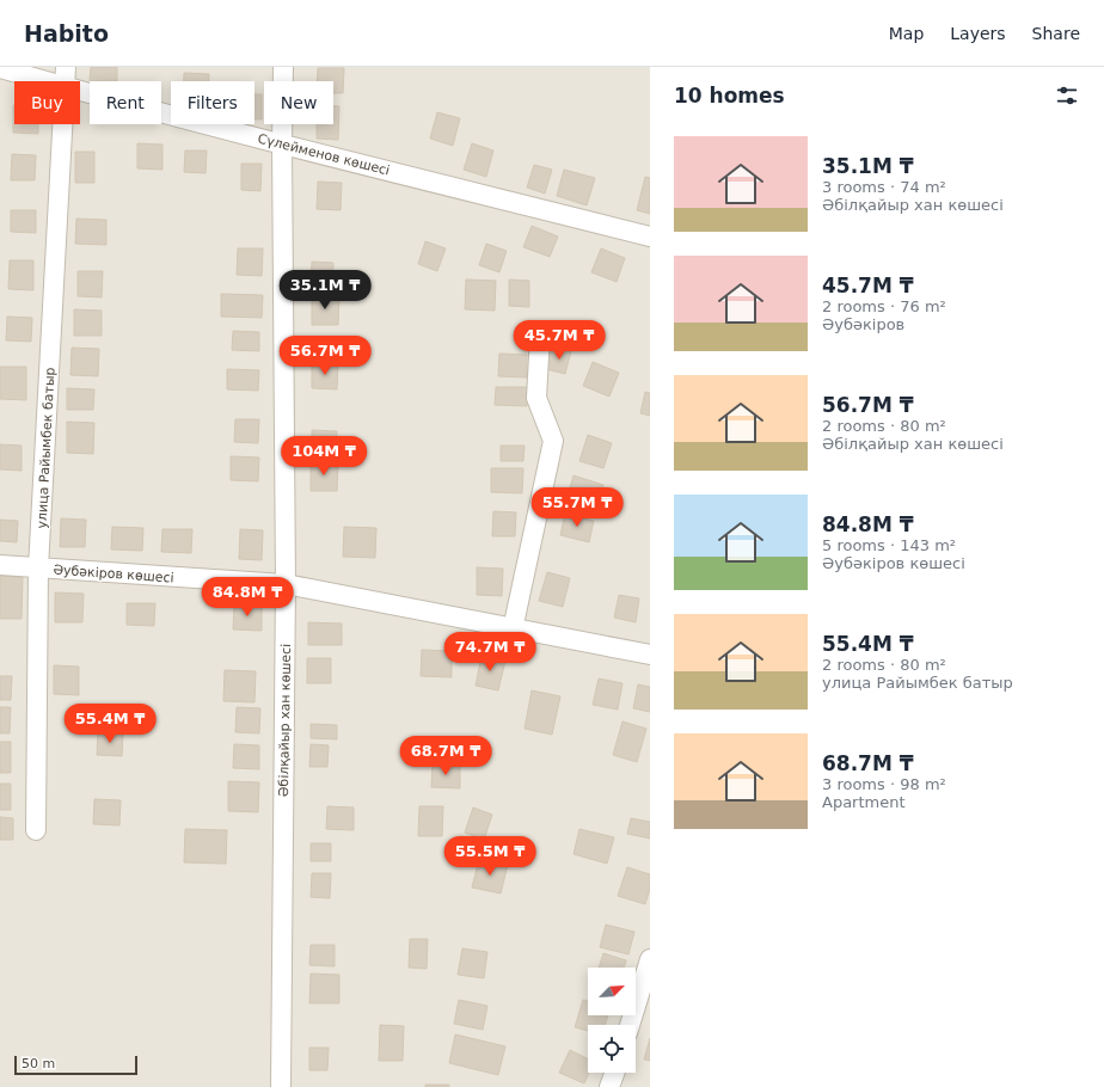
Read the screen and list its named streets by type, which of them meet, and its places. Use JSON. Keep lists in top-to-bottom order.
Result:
{
  "streets": {
    "street": [
      "Сүлейменов көшесі",
      "улица Райымбек батыр",
      "Әубәкіров көшесі",
      "Әбілқайыр хан көшесі"
    ]
  },
  "crossings": [
    ["Сүлейменов көшесі", "Әбілқайыр хан көшесі"],
    ["улица Райымбек батыр", "Әубәкіров көшесі"],
    ["Әубәкіров көшесі", "Әбілқайыр хан көшесі"]
  ],
  "scale_bar": "50 m",
  "north": "top right",
  "page": {
    "header": "Habito",
    "nav": ["Map", "Layers", "Share"],
    "heading": "10 homes",
    "chip": [
      "Buy",
      "Rent",
      "Filters",
      "New"
    ],
    "list": [
      {
        "name": "35.1M ₸",
        "note": "3 rooms · 74 m² · Әбілқайыр хан көшесі"
      },
      {
        "name": "45.7M ₸",
        "note": "2 rooms · 76 m² · Әубәкіров"
      },
      {
        "name": "56.7M ₸",
        "note": "2 rooms · 80 m² · Әбілқайыр хан көшесі"
      },
      {
        "name": "84.8M ₸",
        "note": "5 rooms · 143 m² · Әубәкіров көшесі"
      },
      {
        "name": "55.4M ₸",
        "note": "2 rooms · 80 m² · улица Райымбек батыр"
      },
      {
        "name": "68.7M ₸",
        "note": "3 rooms · 98 m² · Apartment"
      }
    ],
    "price": [
      "35.1M ₸",
      "45.7M ₸",
      "56.7M ₸",
      "104M ₸",
      "55.7M ₸",
      "84.8M ₸",
      "74.7M ₸",
      "55.4M ₸",
      "68.7M ₸",
      "55.5M ₸"
    ],
    "scale": "50 m"
  }
}
